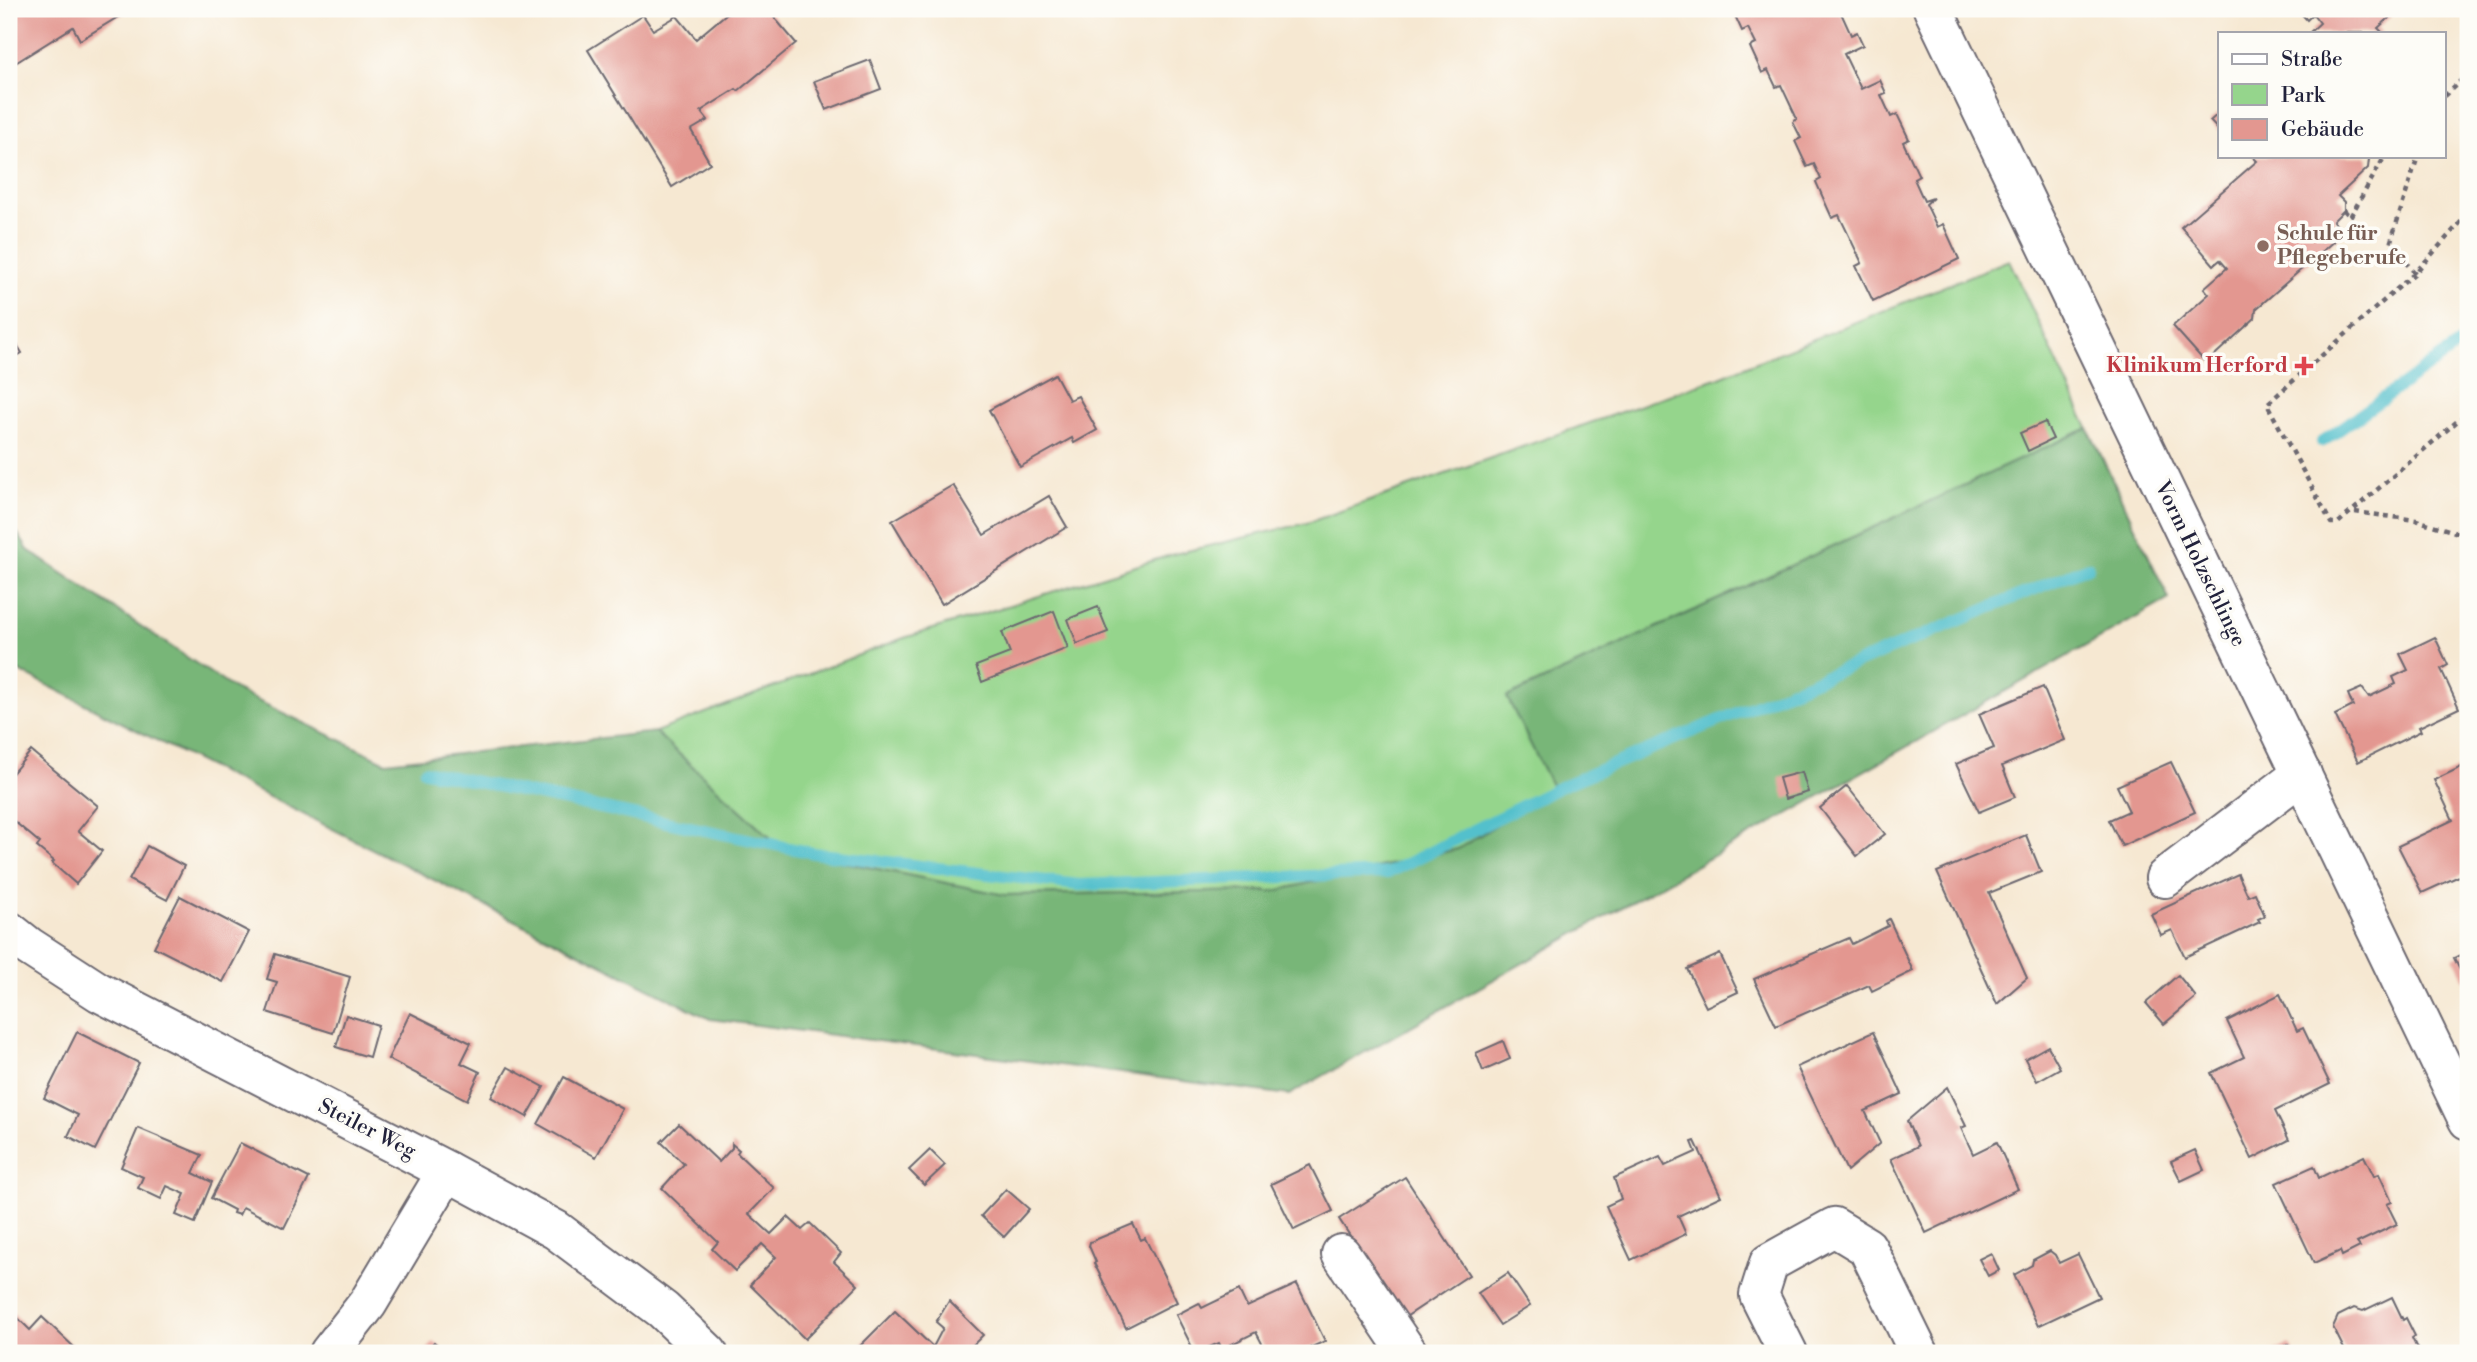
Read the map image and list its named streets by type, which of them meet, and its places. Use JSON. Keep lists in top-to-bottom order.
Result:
{
  "streets": {
    "street": ["Vorm Holzschlinge", "Steiler Weg"]
  },
  "places": {
    "other": ["Schule für Pflegeberufe"],
    "health": ["Klinikum Herford"]
  },
  "legend": ["Straße", "Park", "Gebäude"]
}
